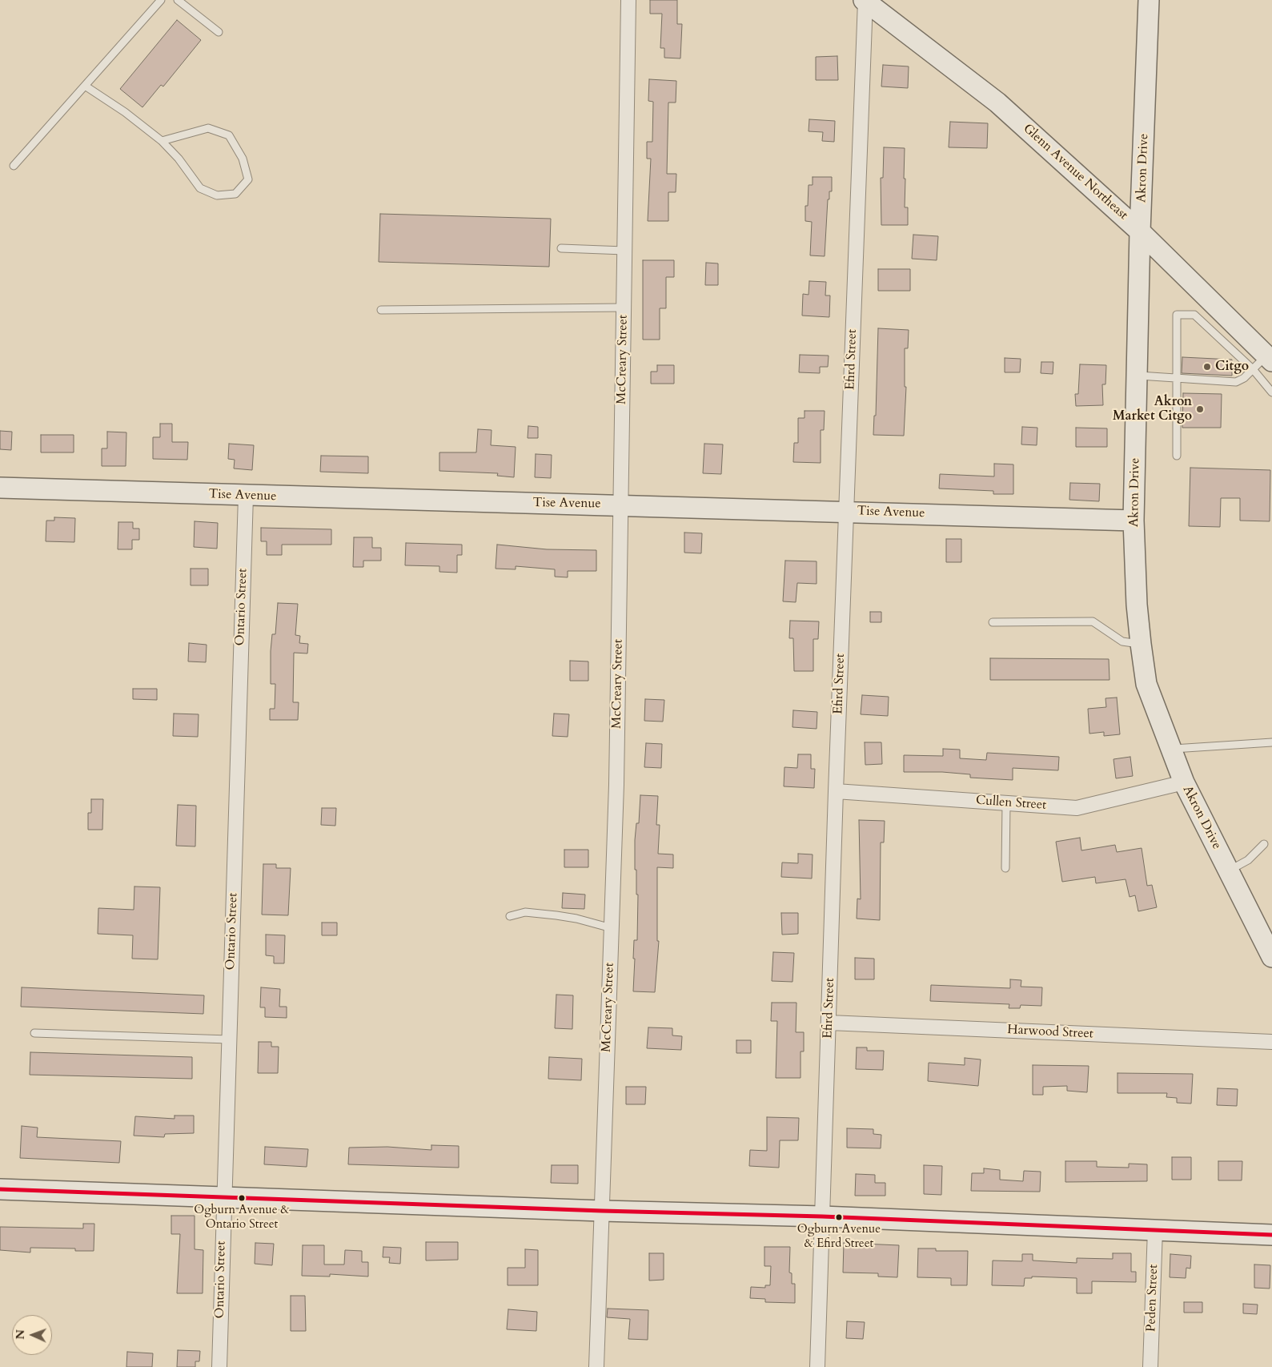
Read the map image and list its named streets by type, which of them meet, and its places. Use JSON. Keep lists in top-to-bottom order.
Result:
{
  "streets": {
    "street": [
      "Akron Drive",
      "Glenn Avenue Northeast",
      "McCreary Street",
      "Efird Street",
      "Tise Avenue",
      "Ontario Street",
      "Cullen Street",
      "Harwood Street",
      "Peden Street"
    ]
  },
  "crossings": [
    ["Akron Drive", "Glenn Avenue Northeast"],
    ["Akron Drive", "Tise Avenue"],
    ["Akron Drive", "Cullen Street"],
    ["Glenn Avenue Northeast", "Efird Street"],
    ["McCreary Street", "Tise Avenue"],
    ["Efird Street", "Tise Avenue"],
    ["Efird Street", "Cullen Street"],
    ["Efird Street", "Harwood Street"],
    ["Tise Avenue", "Ontario Street"]
  ],
  "places": [
    "Citgo",
    "Akron Market Citgo",
    "Ogburn Avenue & Ontario Street",
    "Ogburn Avenue & Efird Street"
  ],
  "north": "left"
}
